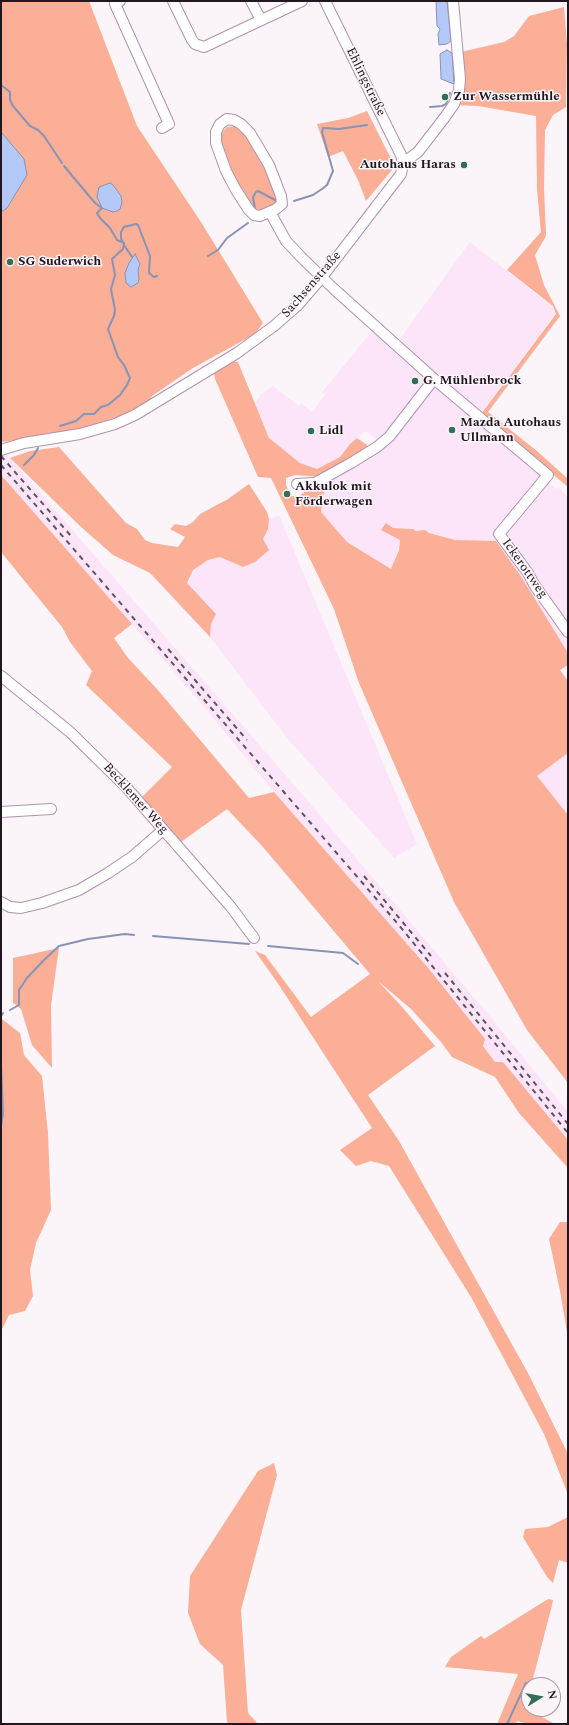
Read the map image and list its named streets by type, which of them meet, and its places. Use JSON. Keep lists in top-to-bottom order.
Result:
{
  "streets": {
    "street": [
      "Ehlingstraße",
      "Sachsenstraße",
      "Ickerottweg",
      "Becklemer Weg"
    ]
  },
  "crossings": [
    ["Ehlingstraße", "Sachsenstraße"],
    ["Sachsenstraße", "Ickerottweg"]
  ],
  "places": [
    "Zur Wassermühle",
    "Autohaus Haras",
    "SG Suderwich",
    "G. Mühlenbrock",
    "Mazda Autohaus Ullmann",
    "Lidl",
    "Akkulok mit Förderwagen"
  ],
  "north": "right"
}
